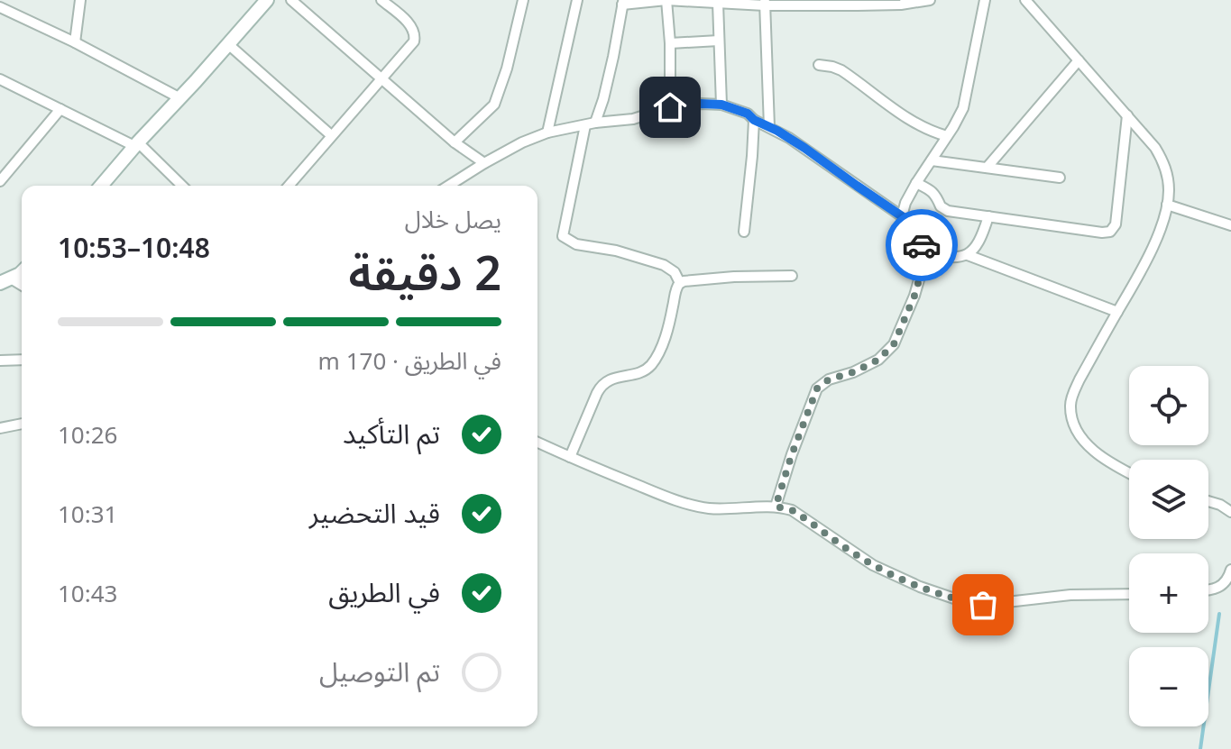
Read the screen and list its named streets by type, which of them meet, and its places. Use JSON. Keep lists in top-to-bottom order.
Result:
{
  "page": {
    "heading": ["2 دقيقة", "يصل خلال", "10:48–10:53"],
    "bar": "في الطريق · 170 m",
    "map_buttons": ["+", "−"],
    "list": [
      ["تم التأكيد", "10:26"],
      ["قيد التحضير", "10:31"],
      ["في الطريق", "10:43"],
      "تم التوصيل"
    ]
  }
}
